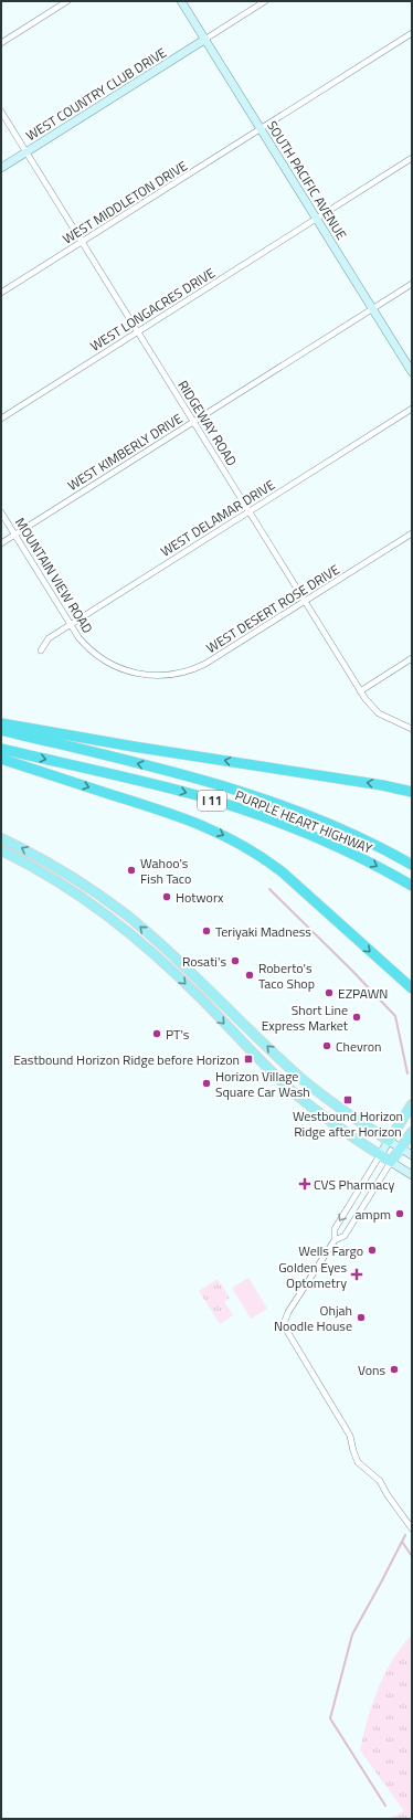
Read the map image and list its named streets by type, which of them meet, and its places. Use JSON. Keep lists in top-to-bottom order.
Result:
{
  "streets": {
    "highway": ["I 11", "PURPLE HEART HIGHWAY"],
    "street": [
      "WEST COUNTRY CLUB DRIVE",
      "SOUTH PACIFIC AVENUE",
      "WEST MIDDLETON DRIVE",
      "WEST LONGACRES DRIVE",
      "RIDGEWAY ROAD",
      "WEST KIMBERLY DRIVE",
      "WEST DELAMAR DRIVE",
      "MOUNTAIN VIEW ROAD",
      "WEST DESERT ROSE DRIVE"
    ]
  },
  "crossings": [
    ["WEST COUNTRY CLUB DRIVE", "SOUTH PACIFIC AVENUE"],
    ["WEST COUNTRY CLUB DRIVE", "RIDGEWAY ROAD"],
    ["SOUTH PACIFIC AVENUE", "WEST MIDDLETON DRIVE"],
    ["SOUTH PACIFIC AVENUE", "WEST LONGACRES DRIVE"],
    ["SOUTH PACIFIC AVENUE", "WEST KIMBERLY DRIVE"],
    ["WEST MIDDLETON DRIVE", "RIDGEWAY ROAD"],
    ["WEST LONGACRES DRIVE", "RIDGEWAY ROAD"],
    ["RIDGEWAY ROAD", "WEST KIMBERLY DRIVE"],
    ["RIDGEWAY ROAD", "WEST DELAMAR DRIVE"],
    ["RIDGEWAY ROAD", "WEST DESERT ROSE DRIVE"],
    ["WEST KIMBERLY DRIVE", "MOUNTAIN VIEW ROAD"],
    ["WEST DELAMAR DRIVE", "MOUNTAIN VIEW ROAD"],
    ["MOUNTAIN VIEW ROAD", "WEST DESERT ROSE DRIVE"]
  ],
  "places": {
    "other": [
      "Wahoo's Fish Taco",
      "Hotworx",
      "Teriyaki Madness",
      "Rosati's",
      "Roberto's Taco Shop",
      "EZPAWN",
      "Short Line Express Market",
      "PT's",
      "Chevron",
      "Horizon Village Square Car Wash",
      "ampm",
      "Wells Fargo",
      "Ohjah Noodle House",
      "Vons"
    ],
    "transit": ["Eastbound Horizon Ridge before Horizon", "Westbound Horizon Ridge after Horizon"],
    "health": ["CVS Pharmacy", "Golden Eyes Optometry"]
  }
}
